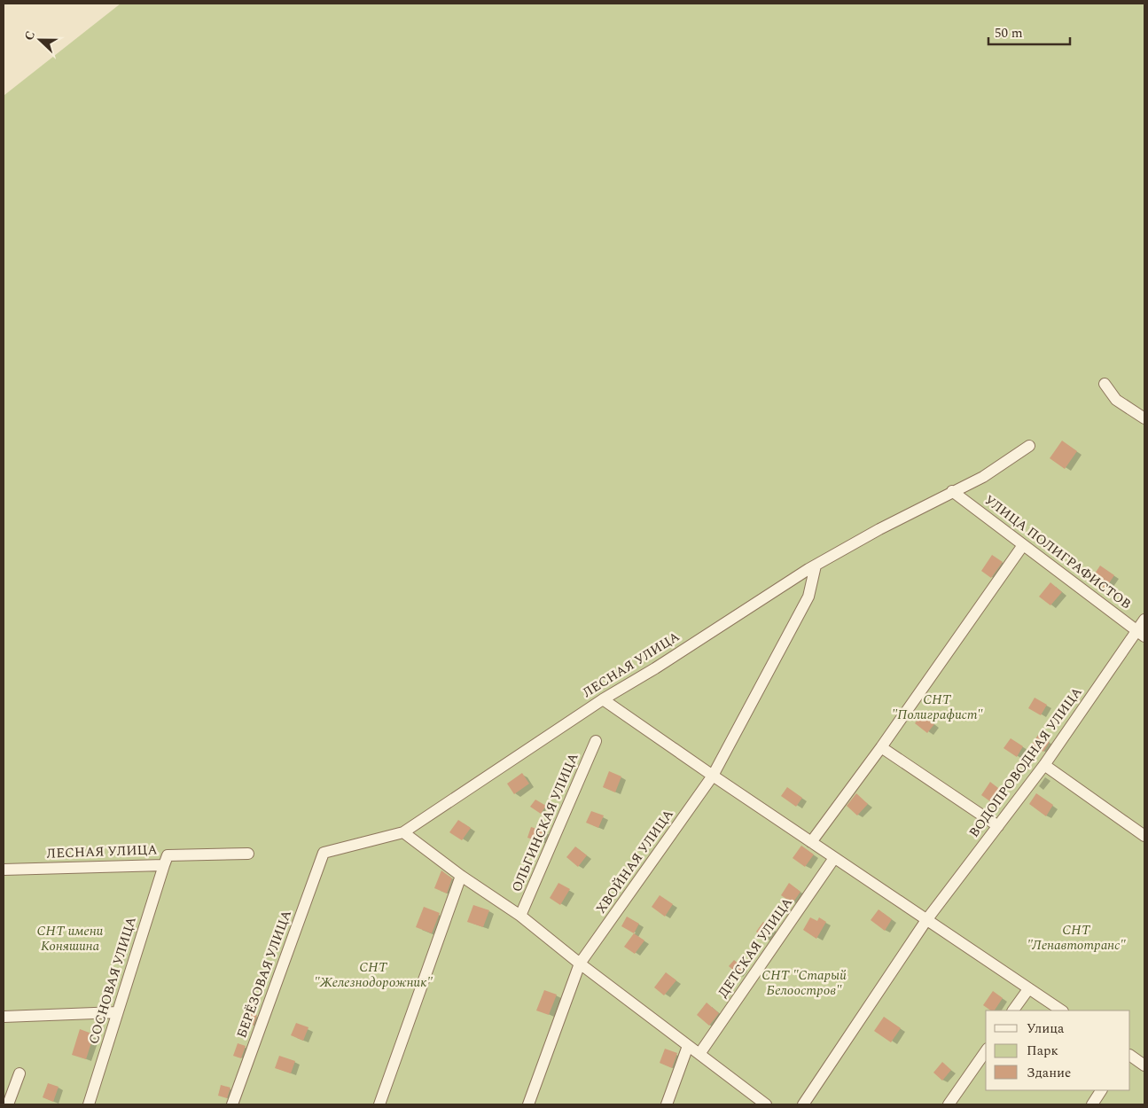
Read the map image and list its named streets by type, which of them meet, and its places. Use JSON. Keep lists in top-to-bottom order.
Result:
{
  "streets": {
    "street": [
      "УЛИЦА ПОЛИГРАФИСТОВ",
      "ЛЕСНАЯ УЛИЦА",
      "ВОДОПРОВОДНАЯ УЛИЦА",
      "ОЛЬГИНСКАЯ УЛИЦА",
      "ХВОЙНАЯ УЛИЦА",
      "ДЕТСКАЯ УЛИЦА",
      "БЕРЁЗОВАЯ УЛИЦА",
      "СОСНОВАЯ УЛИЦА"
    ]
  },
  "crossings": [
    ["УЛИЦА ПОЛИГРАФИСТОВ", "ЛЕСНАЯ УЛИЦА"],
    ["УЛИЦА ПОЛИГРАФИСТОВ", "ВОДОПРОВОДНАЯ УЛИЦА"],
    ["ЛЕСНАЯ УЛИЦА", "ХВОЙНАЯ УЛИЦА"],
    ["ЛЕСНАЯ УЛИЦА", "БЕРЁЗОВАЯ УЛИЦА"],
    ["ЛЕСНАЯ УЛИЦА", "СОСНОВАЯ УЛИЦА"]
  ],
  "parks": [
    "СНТ \"Полиграфист\"",
    "СНТ \"Ленавтотранс\"",
    "СНТ имени Коняшина",
    "СНТ \"Железнодорожник\"",
    "СНТ \"Старый Белоостров\""
  ],
  "legend": ["Улица", "Парк", "Здание"],
  "scale_bar": "50 m",
  "north": "left"
}
